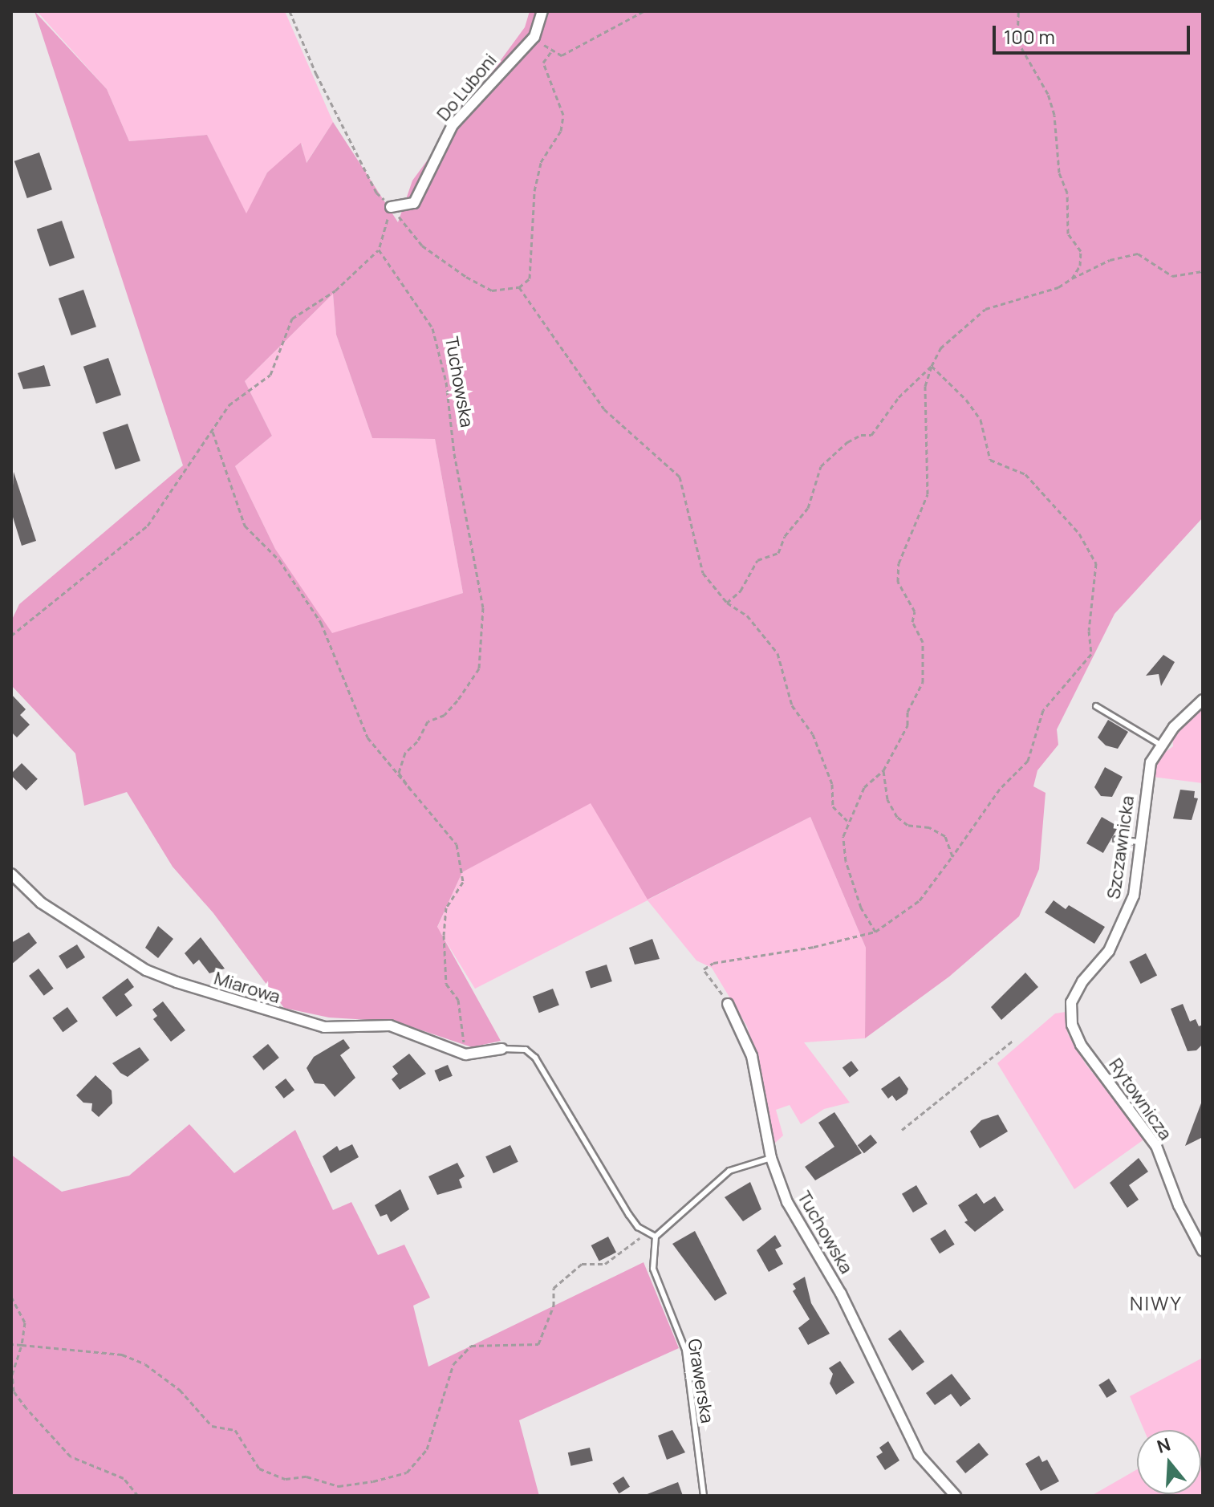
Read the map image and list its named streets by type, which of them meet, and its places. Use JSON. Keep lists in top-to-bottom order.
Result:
{
  "streets": {
    "street": [
      "Do Luboni",
      "Tuchowska",
      "Szczawnicka",
      "Miarowa",
      "Rytownicza"
    ],
    "lane": ["Grawerska"]
  },
  "crossings": [
    ["Szczawnicka", "Rytownicza"]
  ],
  "districts": ["NIWY"],
  "scale_bar": "100 m",
  "north": "top"
}
